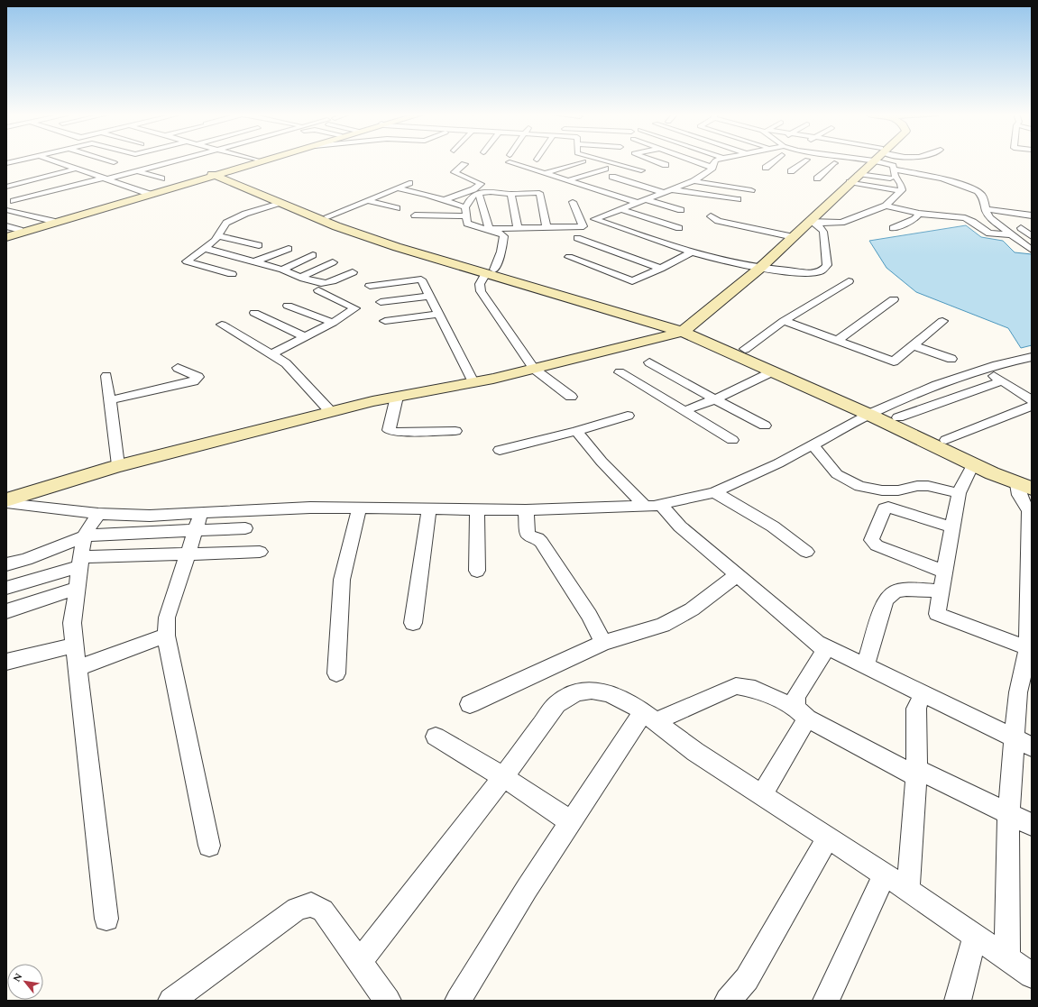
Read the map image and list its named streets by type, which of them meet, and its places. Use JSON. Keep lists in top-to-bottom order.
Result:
{
  "north": "top left"
}
